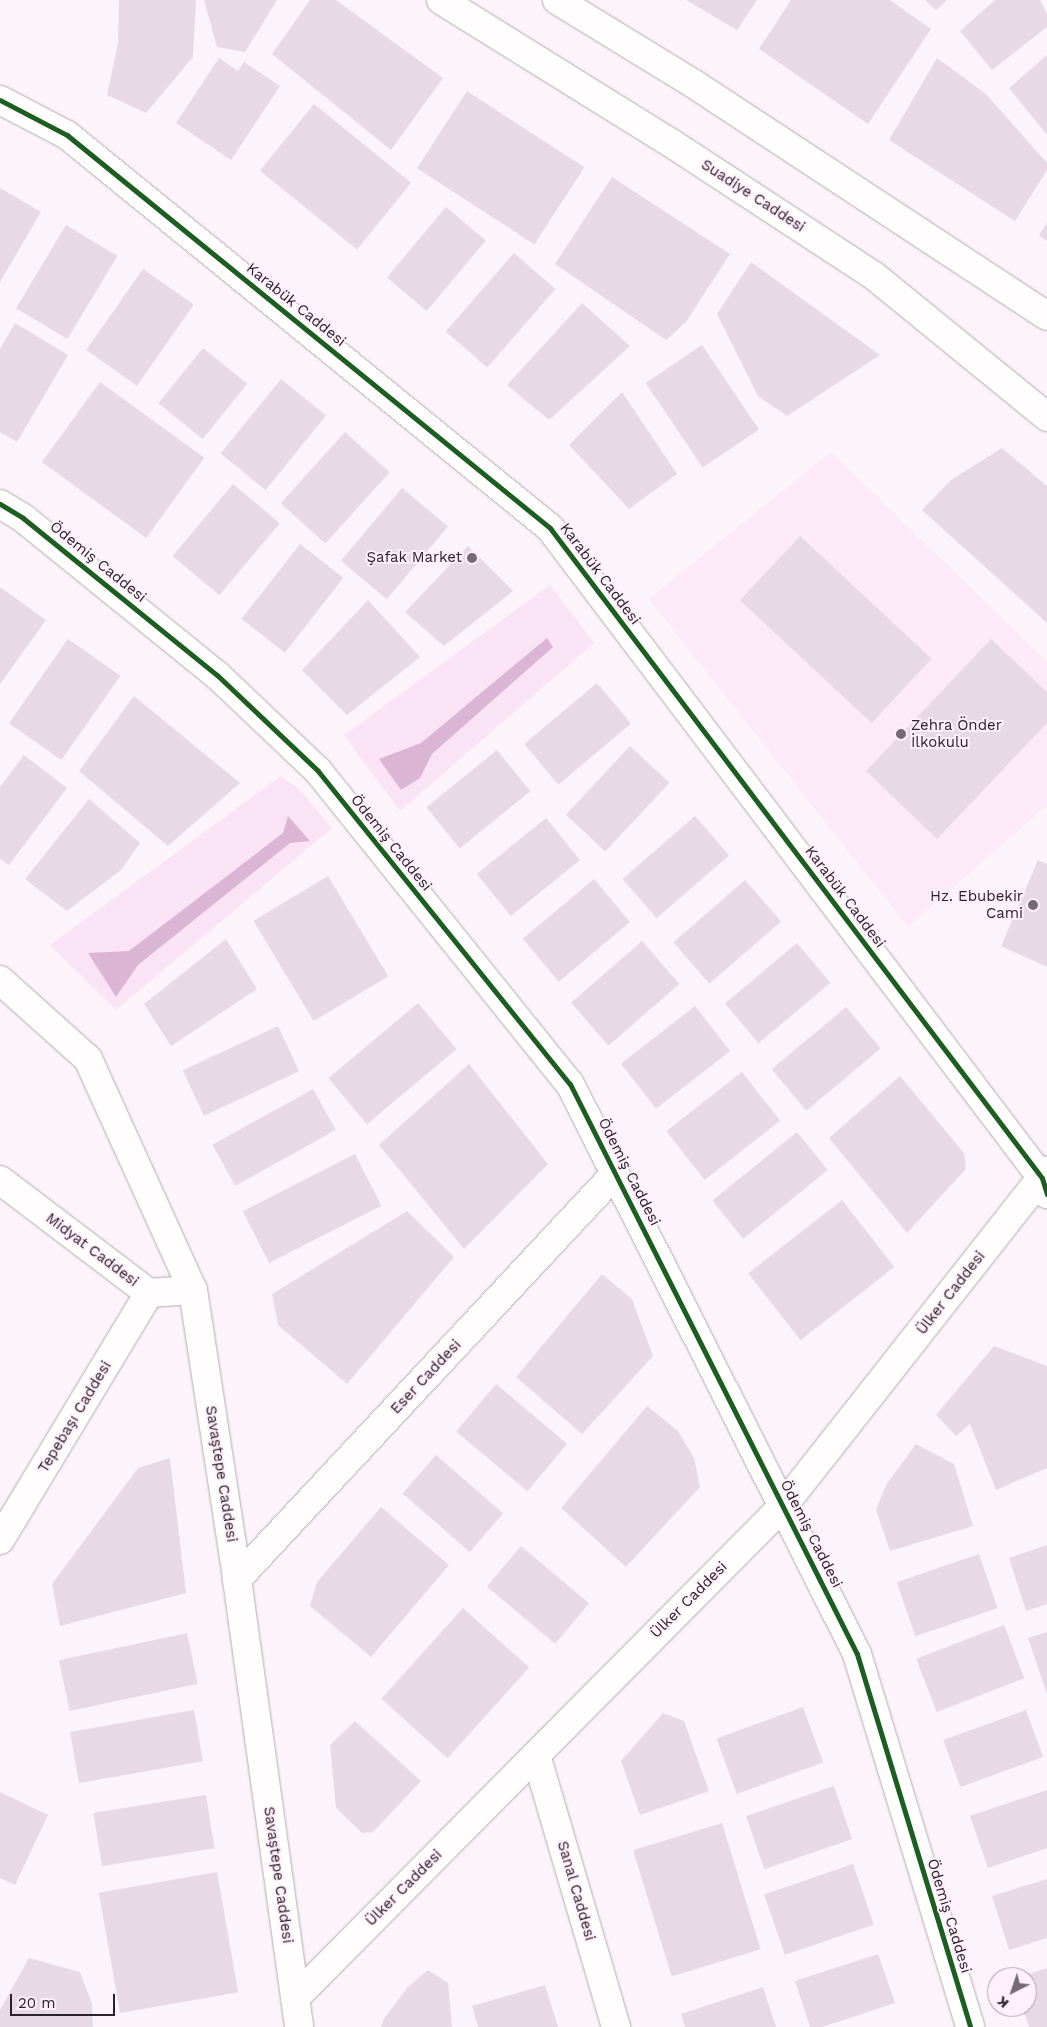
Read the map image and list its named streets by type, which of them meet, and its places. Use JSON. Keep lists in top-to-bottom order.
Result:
{
  "streets": {
    "street": [
      "Suadiye Caddesi",
      "Karabük Caddesi",
      "Ödemiş Caddesi",
      "Midyat Caddesi",
      "Ülker Caddesi",
      "Eser Caddesi",
      "Tepebaşı Caddesi",
      "Savaştepe Caddesi",
      "Sanal Caddesi"
    ]
  },
  "crossings": [
    ["Karabük Caddesi", "Ülker Caddesi"],
    ["Ödemiş Caddesi", "Ülker Caddesi"],
    ["Ödemiş Caddesi", "Eser Caddesi"],
    ["Midyat Caddesi", "Tepebaşı Caddesi"],
    ["Midyat Caddesi", "Savaştepe Caddesi"],
    ["Ülker Caddesi", "Savaştepe Caddesi"],
    ["Ülker Caddesi", "Sanal Caddesi"],
    ["Eser Caddesi", "Savaştepe Caddesi"]
  ],
  "places": ["Şafak Market", "Zehra Önder İlkokulu", "Hz. Ebubekir Cami"],
  "scale_bar": "20 m",
  "north": "bottom left"
}
